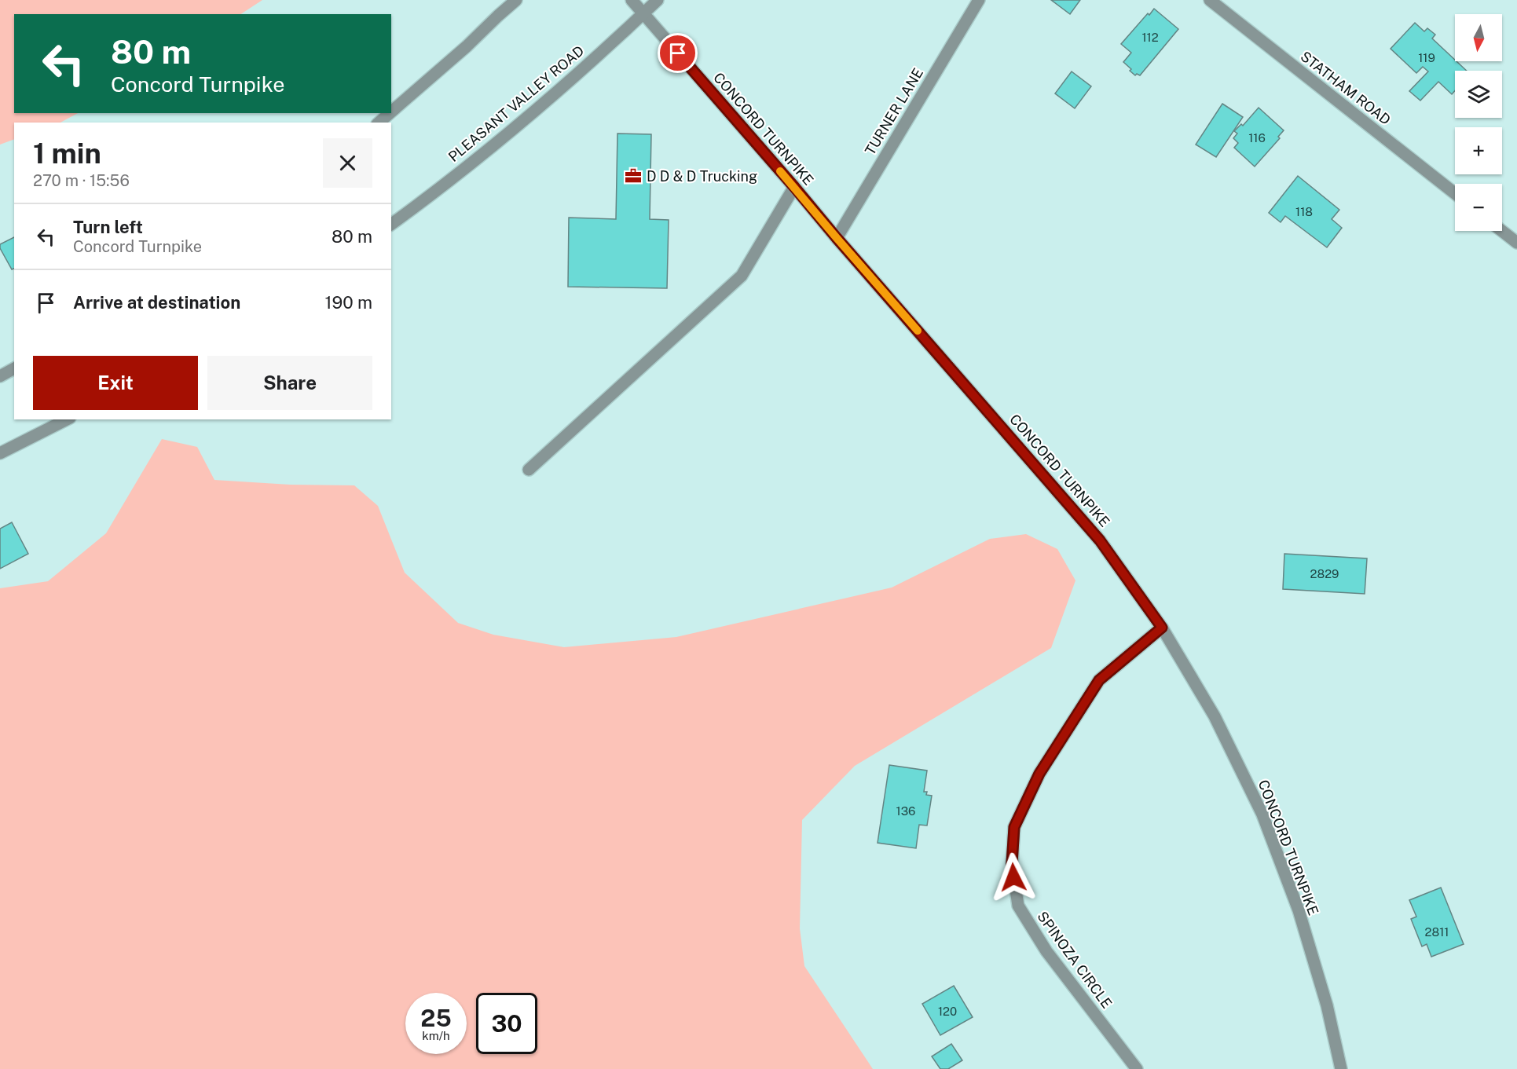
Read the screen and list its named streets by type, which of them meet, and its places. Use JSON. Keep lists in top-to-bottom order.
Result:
{
  "streets": {
    "street": [
      "STATHAM ROAD",
      "PLEASANT VALLEY ROAD",
      "TURNER LANE",
      "CONCORD TURNPIKE",
      "SPINOZA CIRCLE"
    ]
  },
  "crossings": [
    ["PLEASANT VALLEY ROAD", "CONCORD TURNPIKE"],
    ["TURNER LANE", "CONCORD TURNPIKE"],
    ["CONCORD TURNPIKE", "SPINOZA CIRCLE"]
  ],
  "places": {
    "office": ["D D & D Trucking"]
  },
  "house_numbers": [
    "112",
    "119",
    "116",
    "118",
    "2829",
    "136",
    "2811",
    "120"
  ],
  "north": "bottom",
  "page": {
    "map_buttons": ["+", "−"],
    "turn": ["80 m", "Concord Turnpike"],
    "heading": ["1 min", "270 m · 15:56"],
    "list": [
      {
        "name": "Turn left",
        "note": "Concord Turnpike",
        "value": "80 m"
      },
      {
        "name": "Arrive at destination",
        "value": "190 m"
      }
    ],
    "buttons": ["Exit", "Share"],
    "speed": "25 km/h",
    "limit": "30"
  }
}
